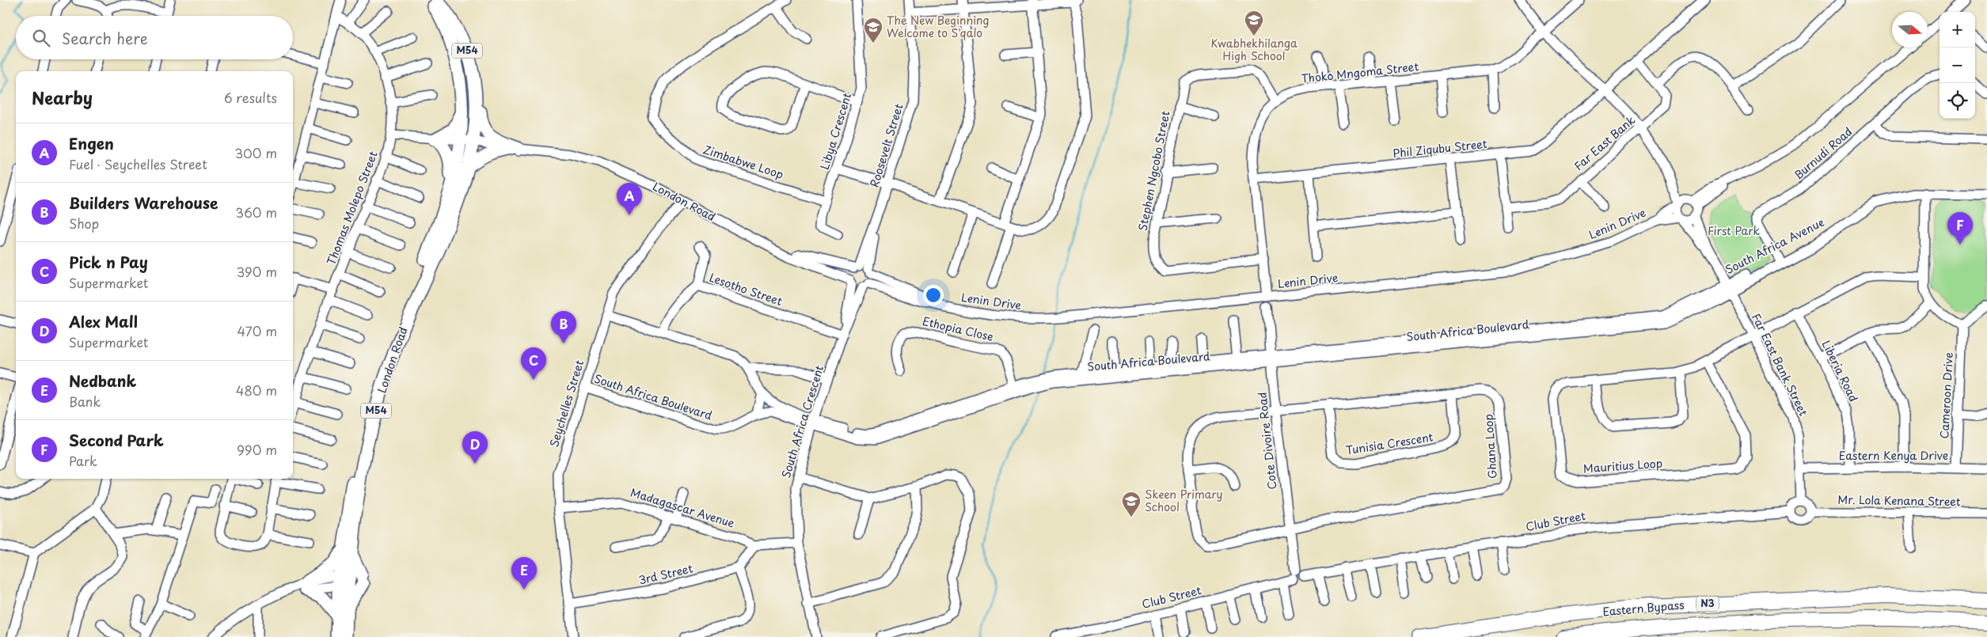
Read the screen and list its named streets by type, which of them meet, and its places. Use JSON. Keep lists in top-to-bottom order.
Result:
{
  "streets": {
    "highway": ["N3", "Eastern Bypass"],
    "main road": ["M54", "London Road"],
    "street": [
      "Thoko Mngoma Street",
      "Libya Crescent",
      "Far East Bank",
      "Roosevelt Street",
      "Phil Ziqubu Street",
      "Burnudi Road",
      "Zimbabwe Loop",
      "Stephen Ngcobo Street",
      "Thomas Molepo Street",
      "Lenin Drive",
      "South Africa Avenue",
      "Lesotho Street",
      "Ethopia Close",
      "South Africa Boulevard",
      "Far East Bank Street",
      "Liberia Road",
      "Cameroon Drive",
      "Seychelles Street",
      "South Africa Crescent",
      "Cote Divoire Road",
      "Tunisia Crescent",
      "Ghana Loop",
      "Eastern Kenya Drive",
      "Mauritius Loop",
      "Mr. Lola Kenana Street",
      "Madagascar Avenue",
      "Club Street",
      "3rd Street"
    ]
  },
  "crossings": [
    ["Thoko Mngoma Street", "Phil Ziqubu Street"],
    ["Thoko Mngoma Street", "Stephen Ngcobo Street"],
    ["Thoko Mngoma Street", "Lenin Drive"],
    ["Libya Crescent", "Zimbabwe Loop"],
    ["Far East Bank", "Phil Ziqubu Street"],
    ["Roosevelt Street", "London Road"],
    ["Roosevelt Street", "South Africa Crescent"],
    ["Burnudi Road", "South Africa Avenue"],
    ["London Road", "Lenin Drive"],
    ["London Road", "Seychelles Street"],
    ["London Road", "South Africa Crescent"],
    ["Lenin Drive", "Far East Bank Street"],
    ["South Africa Avenue", "South Africa Boulevard"],
    ["South Africa Avenue", "Far East Bank Street"],
    ["Lesotho Street", "South Africa Boulevard"],
    ["Lesotho Street", "South Africa Crescent"],
    ["Ethopia Close", "South Africa Boulevard"],
    ["South Africa Boulevard", "Far East Bank Street"],
    ["South Africa Boulevard", "Seychelles Street"],
    ["South Africa Boulevard", "South Africa Crescent"],
    ["South Africa Boulevard", "Cote Divoire Road"],
    ["Far East Bank Street", "Eastern Kenya Drive"],
    ["Far East Bank Street", "Mauritius Loop"],
    ["Far East Bank Street", "Mr. Lola Kenana Street"],
    ["Far East Bank Street", "Club Street"],
    ["Liberia Road", "Eastern Kenya Drive"],
    ["Liberia Road", "Mauritius Loop"],
    ["Cameroon Drive", "Eastern Kenya Drive"],
    ["Seychelles Street", "Madagascar Avenue"],
    ["Seychelles Street", "3rd Street"],
    ["South Africa Crescent", "Madagascar Avenue"],
    ["Cote Divoire Road", "Ghana Loop"],
    ["Cote Divoire Road", "Club Street"],
    ["Tunisia Crescent", "Ghana Loop"],
    ["Mr. Lola Kenana Street", "Club Street"]
  ],
  "parks": ["First Park"],
  "places": {
    "school or university": ["Kwabhekhilanga High School", "The New Beginning Welcome to S'qalo", "Skeen Primary School"]
  },
  "north": "right",
  "page": {
    "map_buttons": ["+", "−"],
    "search": "Search here",
    "heading": ["Nearby", "6 results"],
    "list": [
      {
        "mark": "A",
        "name": "Engen",
        "note": "Fuel · Seychelles Street",
        "value": "300 m"
      },
      {
        "mark": "B",
        "name": "Builders Warehouse",
        "note": "Shop",
        "value": "360 m"
      },
      {
        "mark": "C",
        "name": "Pick n Pay",
        "note": "Supermarket",
        "value": "390 m"
      },
      {
        "mark": "D",
        "name": "Alex Mall",
        "note": "Supermarket",
        "value": "470 m"
      },
      {
        "mark": "E",
        "name": "Nedbank",
        "note": "Bank",
        "value": "480 m"
      },
      {
        "mark": "F",
        "name": "Second Park",
        "note": "Park",
        "value": "990 m"
      }
    ],
    "pins": [
      "A",
      "F",
      "B",
      "C",
      "D",
      "E"
    ]
  }
}
